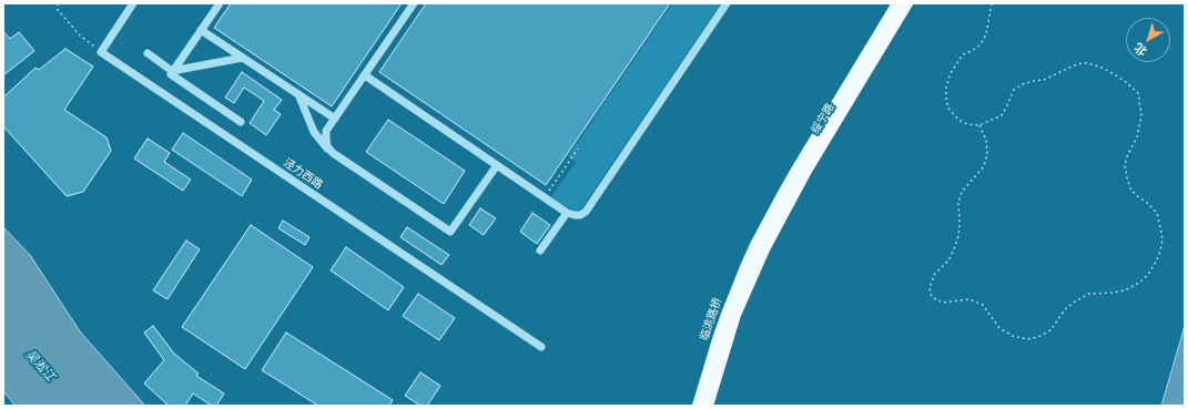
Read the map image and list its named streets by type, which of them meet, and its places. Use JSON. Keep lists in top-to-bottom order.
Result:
{
  "streets": {
    "main road": ["绥宁路", "临洮路桥"],
    "street": ["泾力西路"]
  },
  "crossings": [
    ["绥宁路", "临洮路桥"]
  ],
  "water": ["吴淞江"],
  "north": "bottom left"
}
